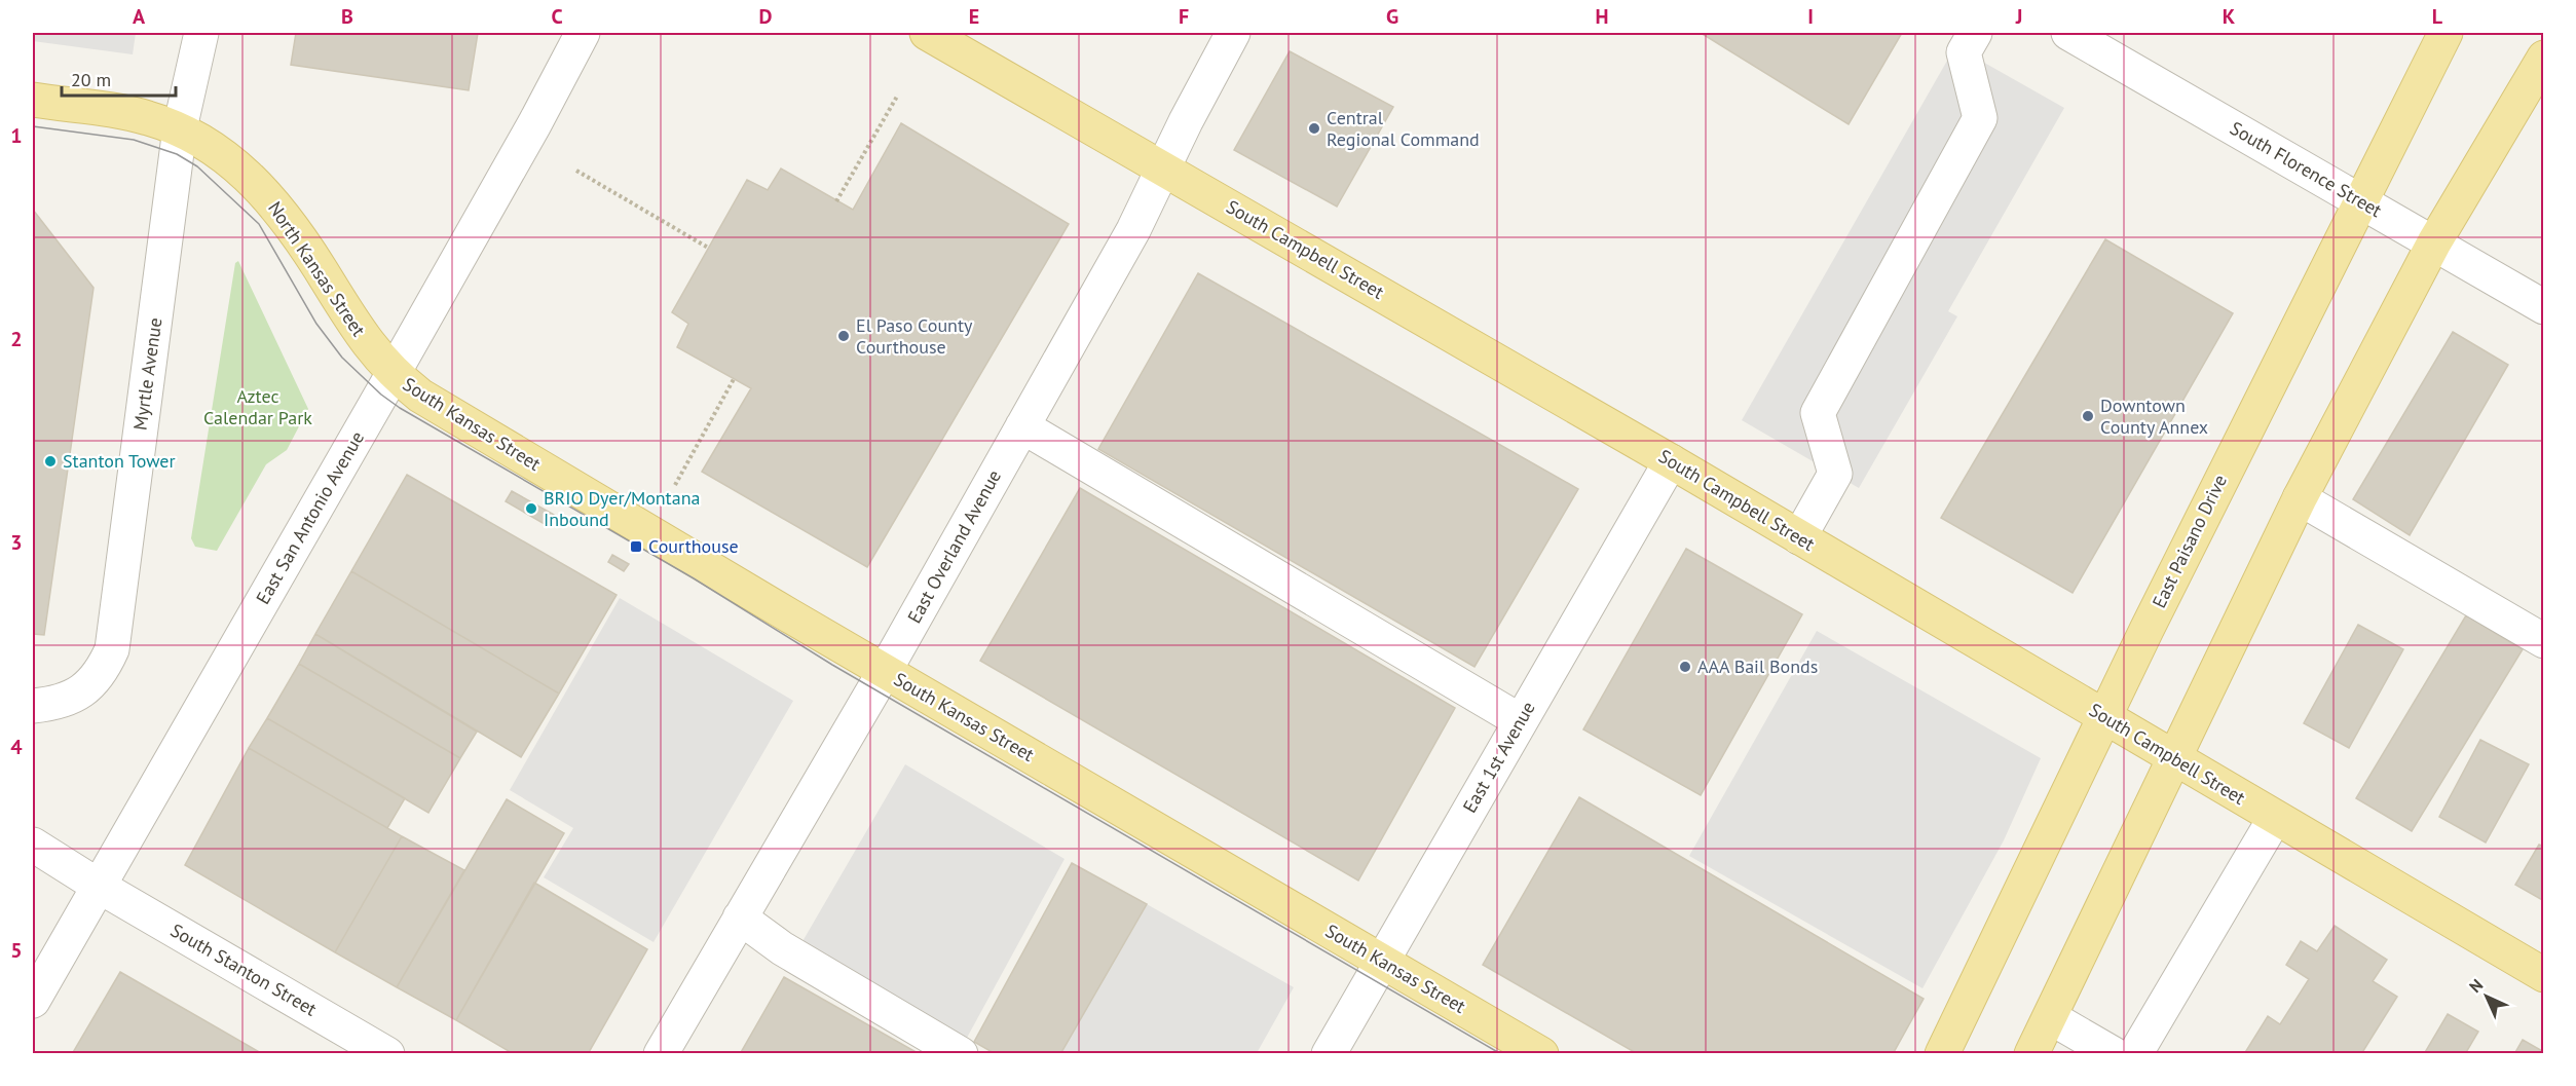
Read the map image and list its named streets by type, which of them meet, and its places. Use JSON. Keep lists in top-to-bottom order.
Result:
{
  "streets": {
    "main road": [
      "South Campbell Street",
      "North Kansas Street",
      "South Kansas Street",
      "East Paisano Drive"
    ],
    "street": [
      "South Florence Street",
      "Myrtle Avenue",
      "East San Antonio Avenue",
      "East Overland Avenue",
      "East 1st Avenue",
      "South Stanton Street"
    ]
  },
  "crossings": [
    ["South Florence Street", "East Paisano Drive"],
    ["South Campbell Street", "East Paisano Drive"],
    ["South Campbell Street", "East Overland Avenue"],
    ["South Campbell Street", "East 1st Avenue"],
    ["North Kansas Street", "Myrtle Avenue"],
    ["North Kansas Street", "South Kansas Street"],
    ["North Kansas Street", "East San Antonio Avenue"],
    ["South Kansas Street", "East San Antonio Avenue"],
    ["South Kansas Street", "East Overland Avenue"],
    ["South Kansas Street", "East 1st Avenue"],
    ["East San Antonio Avenue", "South Stanton Street"]
  ],
  "parks": ["Aztec Calendar Park"],
  "places": {
    "other": [
      "Central Regional Command",
      "El Paso County Courthouse",
      "Downtown County Annex",
      "Stanton Tower",
      "BRIO Dyer/Montana Inbound",
      "AAA Bail Bonds"
    ],
    "transit": ["Courthouse"]
  },
  "scale_bar": "20 m",
  "north": "top left",
  "grid": {
    "columns": [
      "A",
      "B",
      "C",
      "D",
      "E",
      "F",
      "G",
      "H",
      "I",
      "J",
      "K",
      "L"
    ],
    "rows": [
      "1",
      "2",
      "3",
      "4",
      "5"
    ]
  }
}
